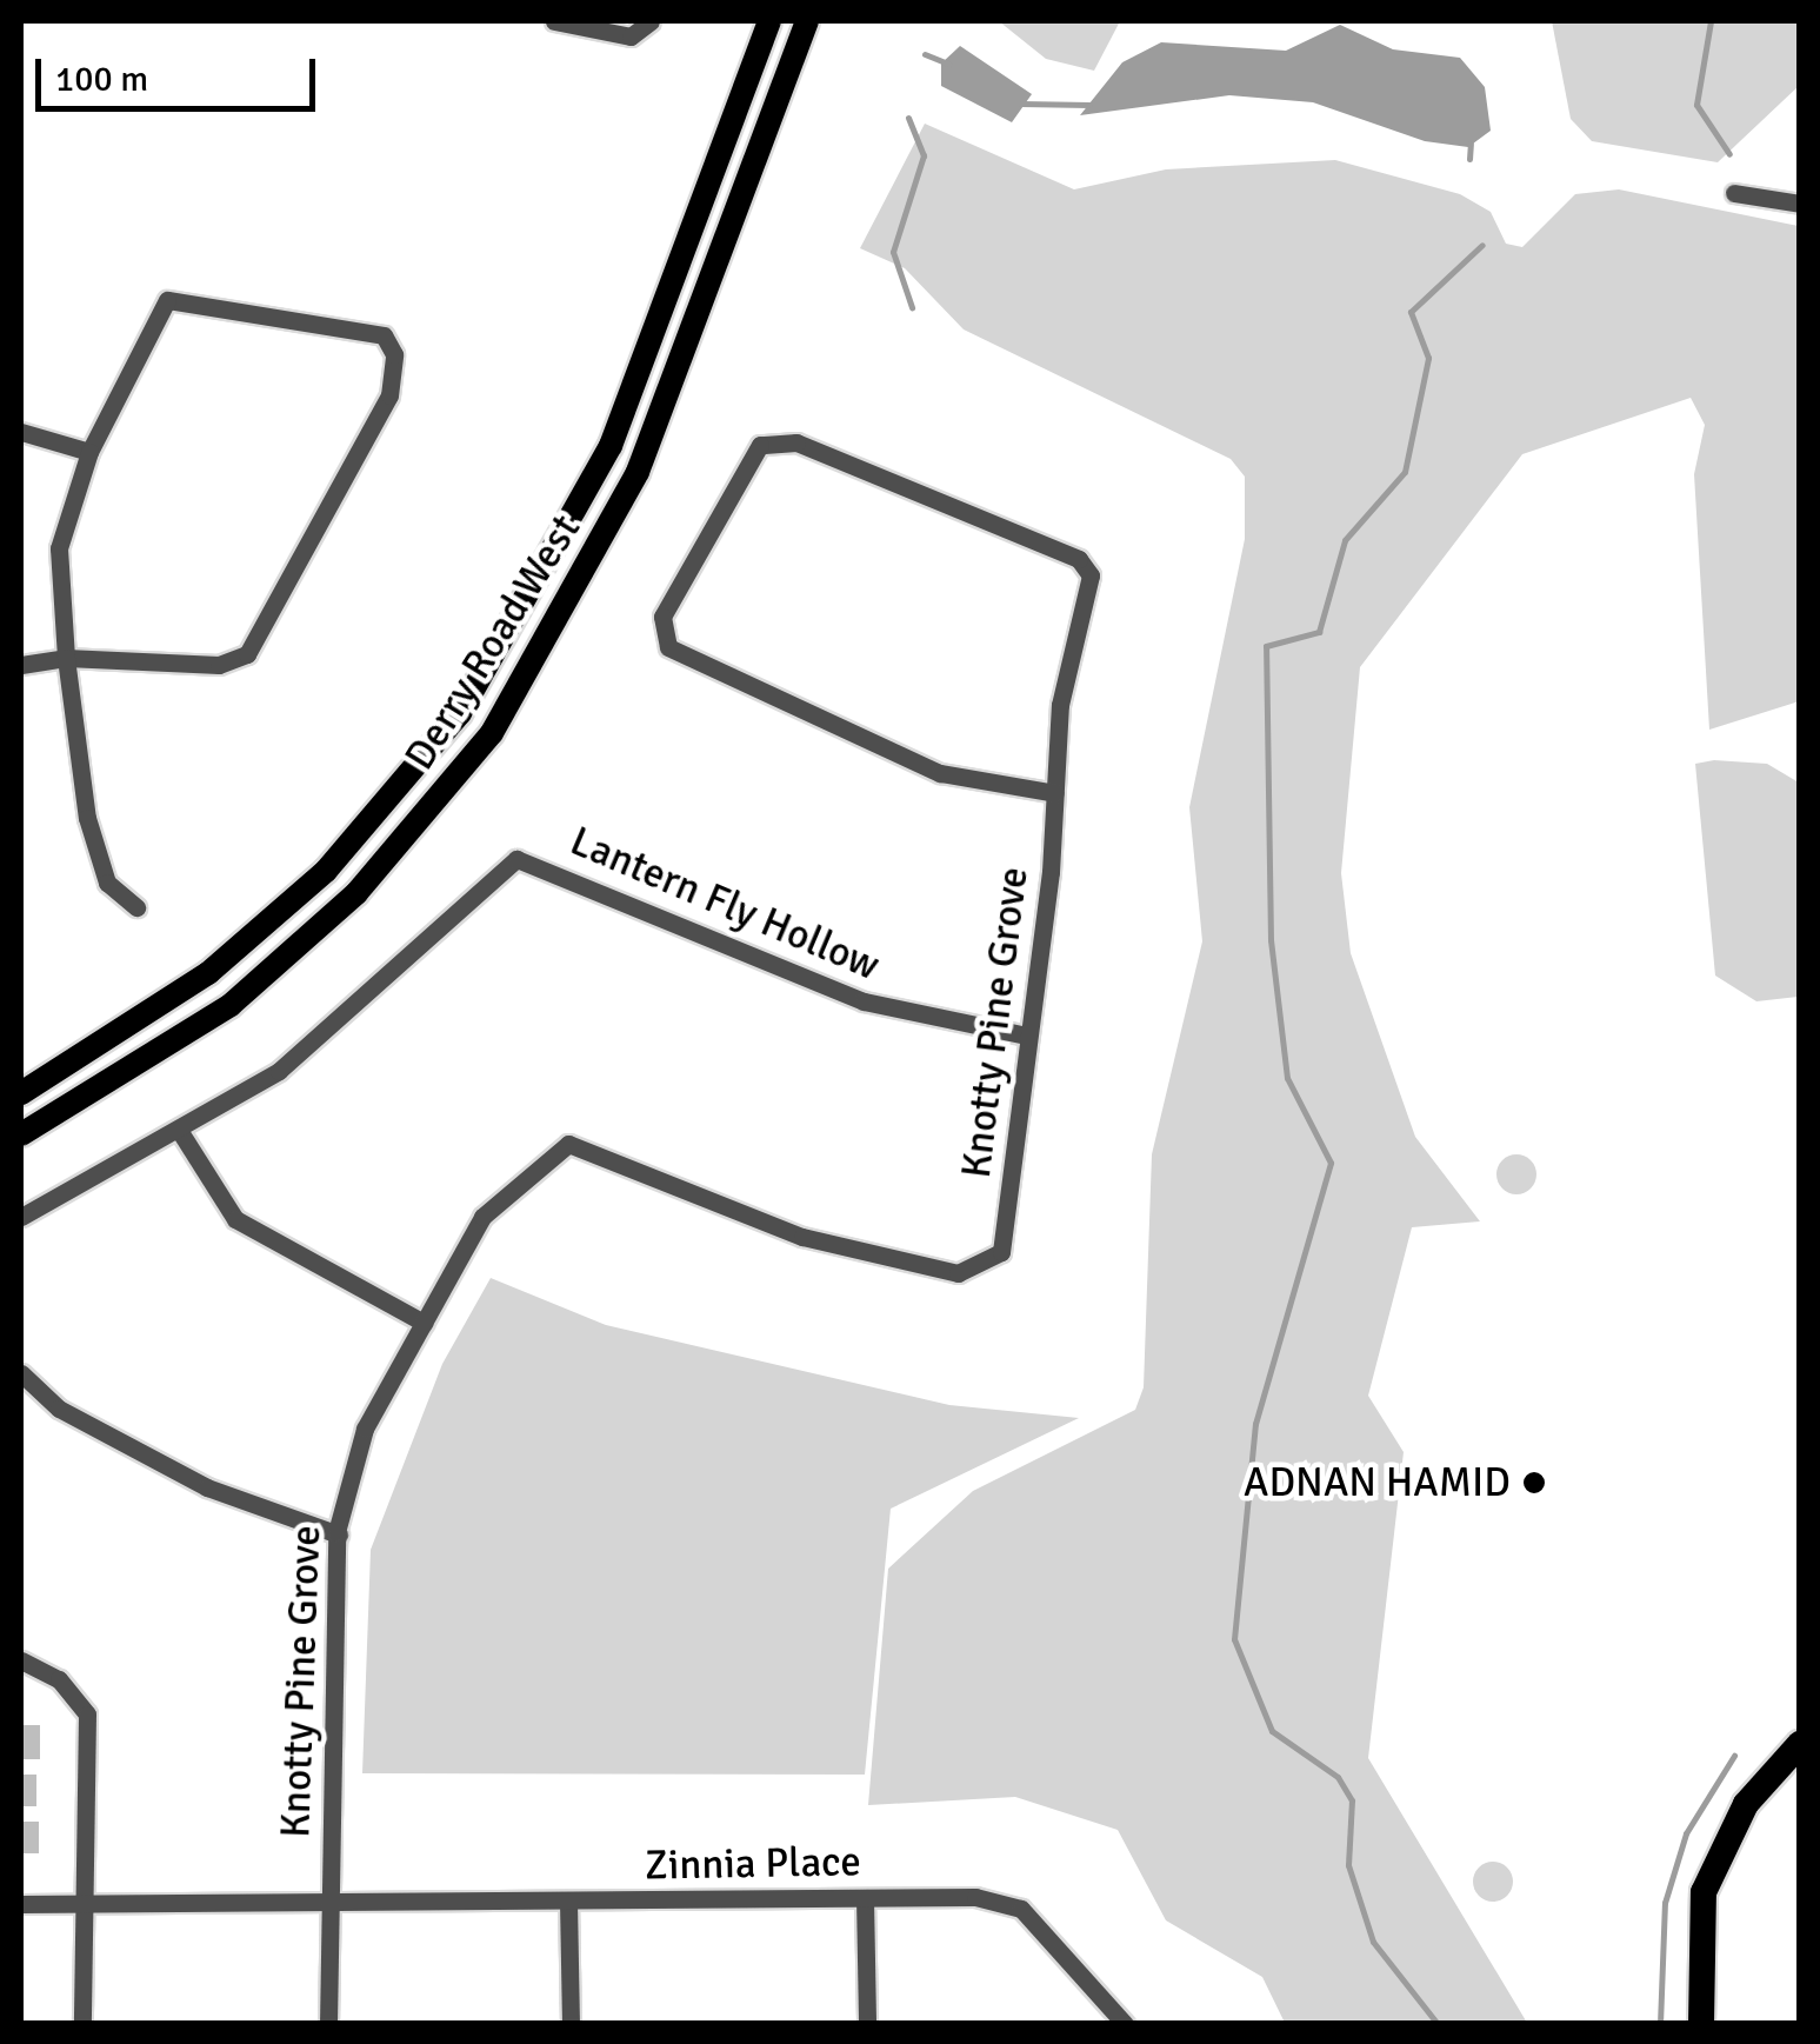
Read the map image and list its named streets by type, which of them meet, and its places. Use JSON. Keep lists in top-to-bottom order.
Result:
{
  "streets": {
    "main road": ["Derry Road West"],
    "street": ["Lantern Fly Hollow", "Knotty Pine Grove", "Zinnia Place"]
  },
  "crossings": [
    ["Lantern Fly Hollow", "Knotty Pine Grove"],
    ["Knotty Pine Grove", "Zinnia Place"]
  ],
  "places": ["ADNAN HAMID"],
  "scale_bar": "100 m"
}
